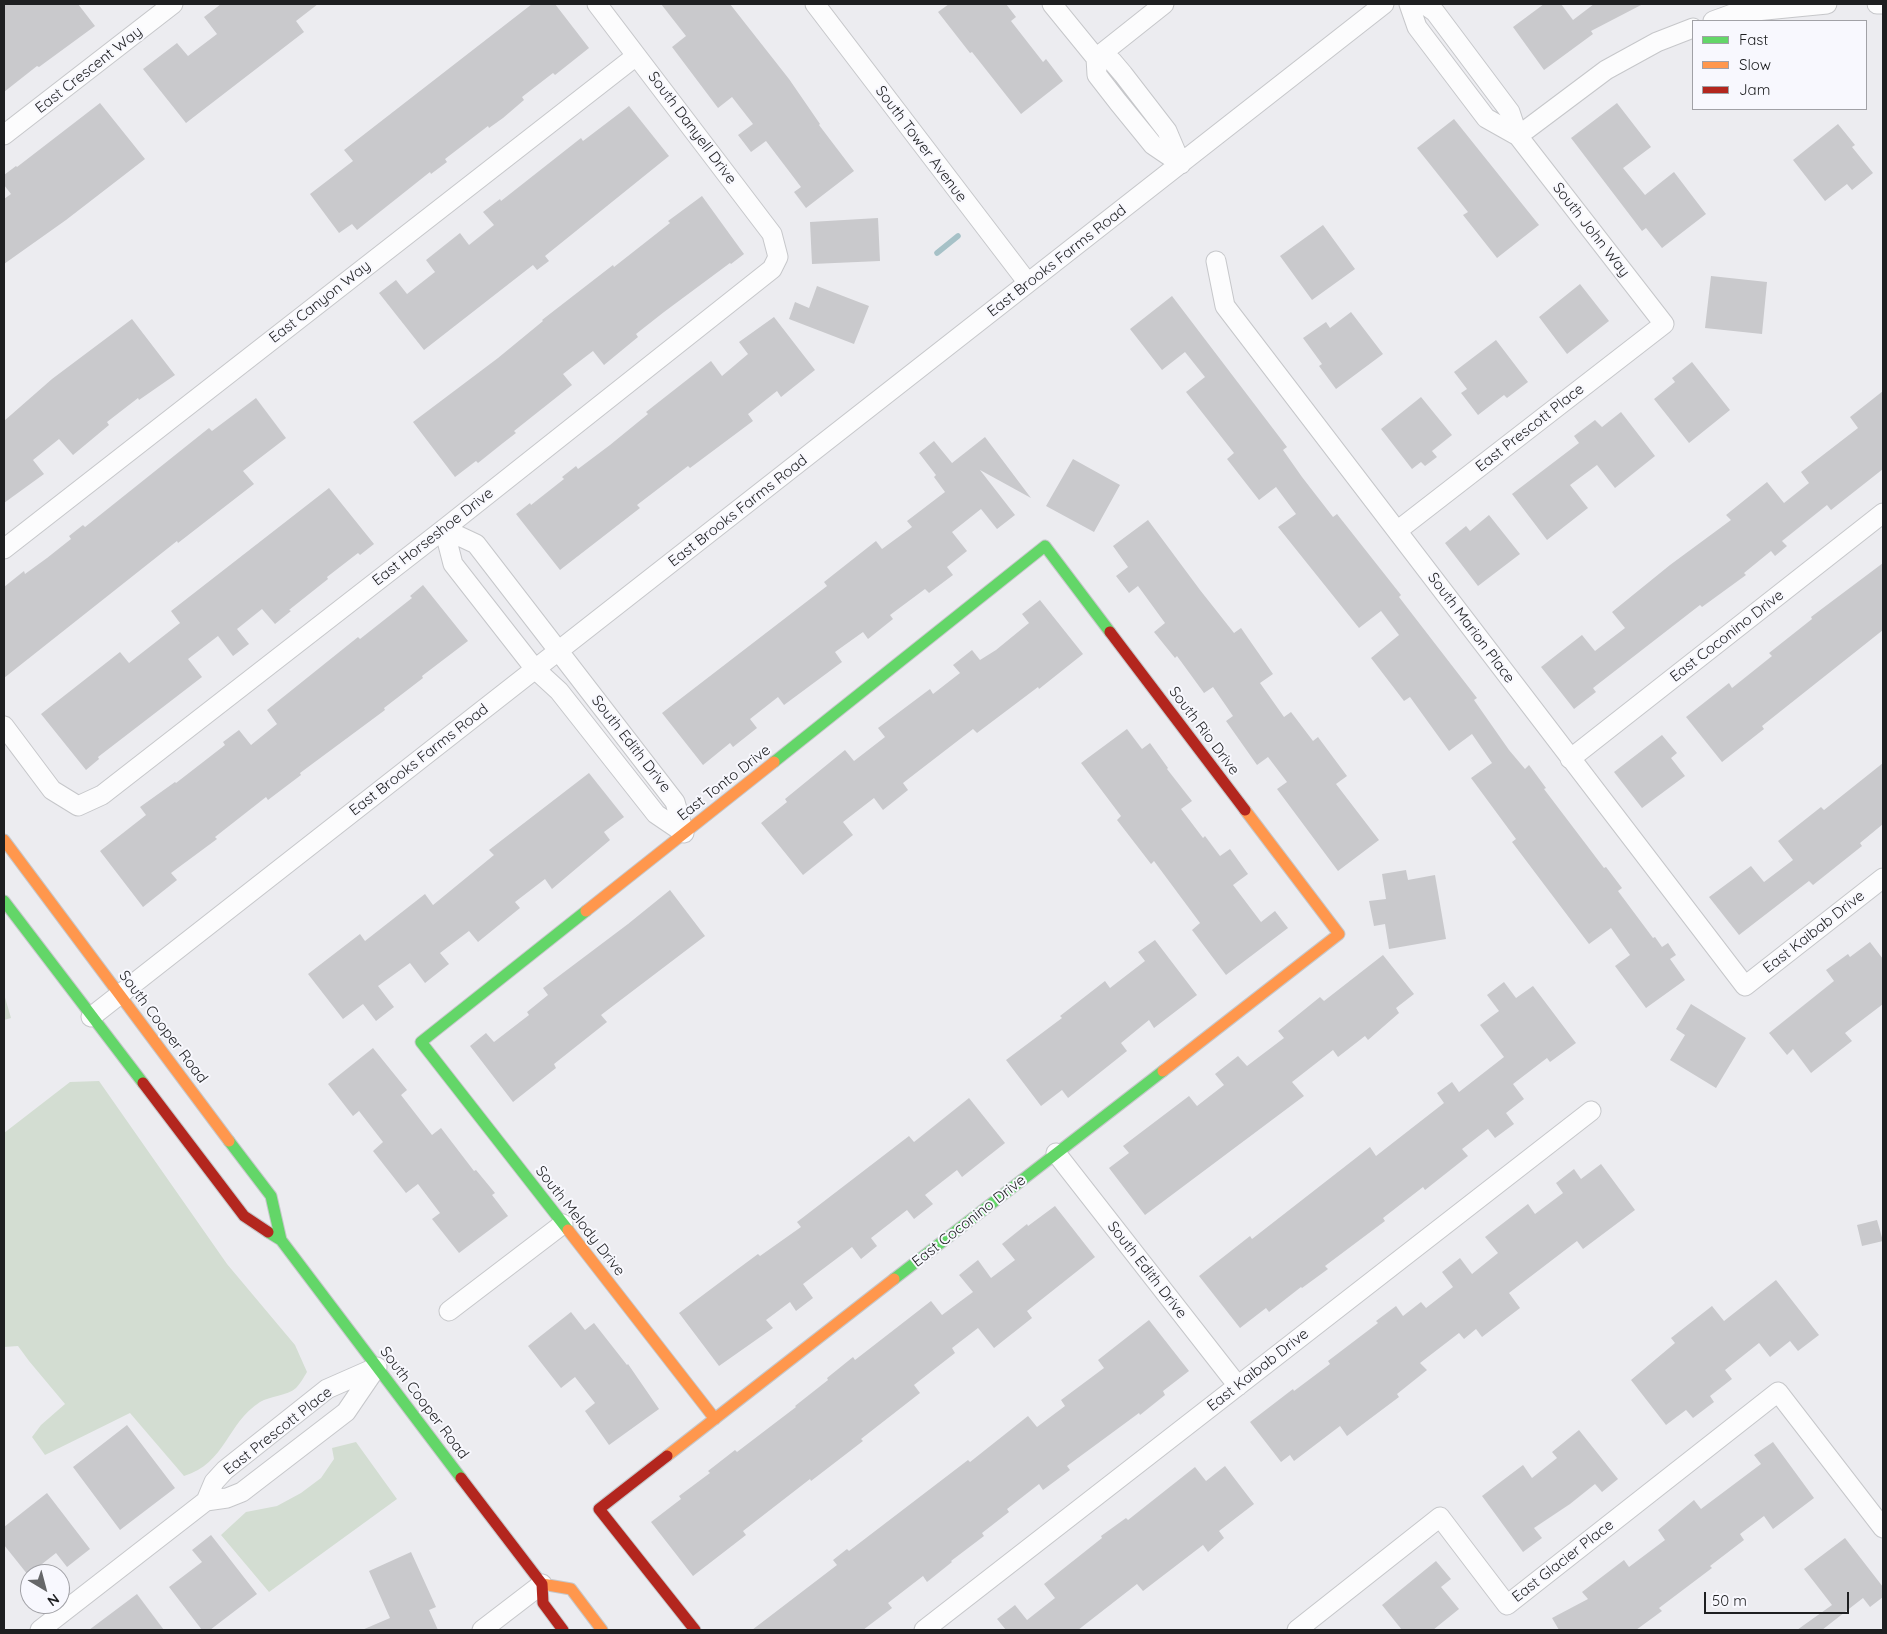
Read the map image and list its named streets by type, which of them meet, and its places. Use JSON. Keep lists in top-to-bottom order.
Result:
{
  "streets": {
    "street": [
      "East Crescent Way",
      "South Danyell Drive",
      "South Tower Avenue",
      "South John Way",
      "East Brooks Farms Road",
      "East Canyon Way",
      "East Prescott Place",
      "East Horseshoe Drive",
      "South Marion Place",
      "East Coconino Drive",
      "South Rio Drive",
      "South Edith Drive",
      "East Tonto Drive",
      "East Kaibab Drive",
      "South Cooper Road",
      "South Melody Drive",
      "East Glacier Place"
    ]
  },
  "crossings": [
    ["South Danyell Drive", "East Canyon Way"],
    ["South Danyell Drive", "East Horseshoe Drive"],
    ["South Tower Avenue", "East Brooks Farms Road"],
    ["South John Way", "East Prescott Place"],
    ["East Brooks Farms Road", "South Edith Drive"],
    ["East Brooks Farms Road", "South Cooper Road"],
    ["East Prescott Place", "South Marion Place"],
    ["East Prescott Place", "South Cooper Road"],
    ["East Horseshoe Drive", "South Edith Drive"],
    ["South Marion Place", "East Coconino Drive"],
    ["South Marion Place", "East Kaibab Drive"],
    ["East Coconino Drive", "South Rio Drive"],
    ["East Coconino Drive", "South Edith Drive"],
    ["East Coconino Drive", "South Melody Drive"],
    ["South Rio Drive", "East Tonto Drive"],
    ["South Edith Drive", "East Tonto Drive"],
    ["South Edith Drive", "East Kaibab Drive"],
    ["East Tonto Drive", "South Melody Drive"]
  ],
  "legend": ["Fast", "Slow", "Jam"],
  "scale_bar": "50 m",
  "north": "bottom right"
}
